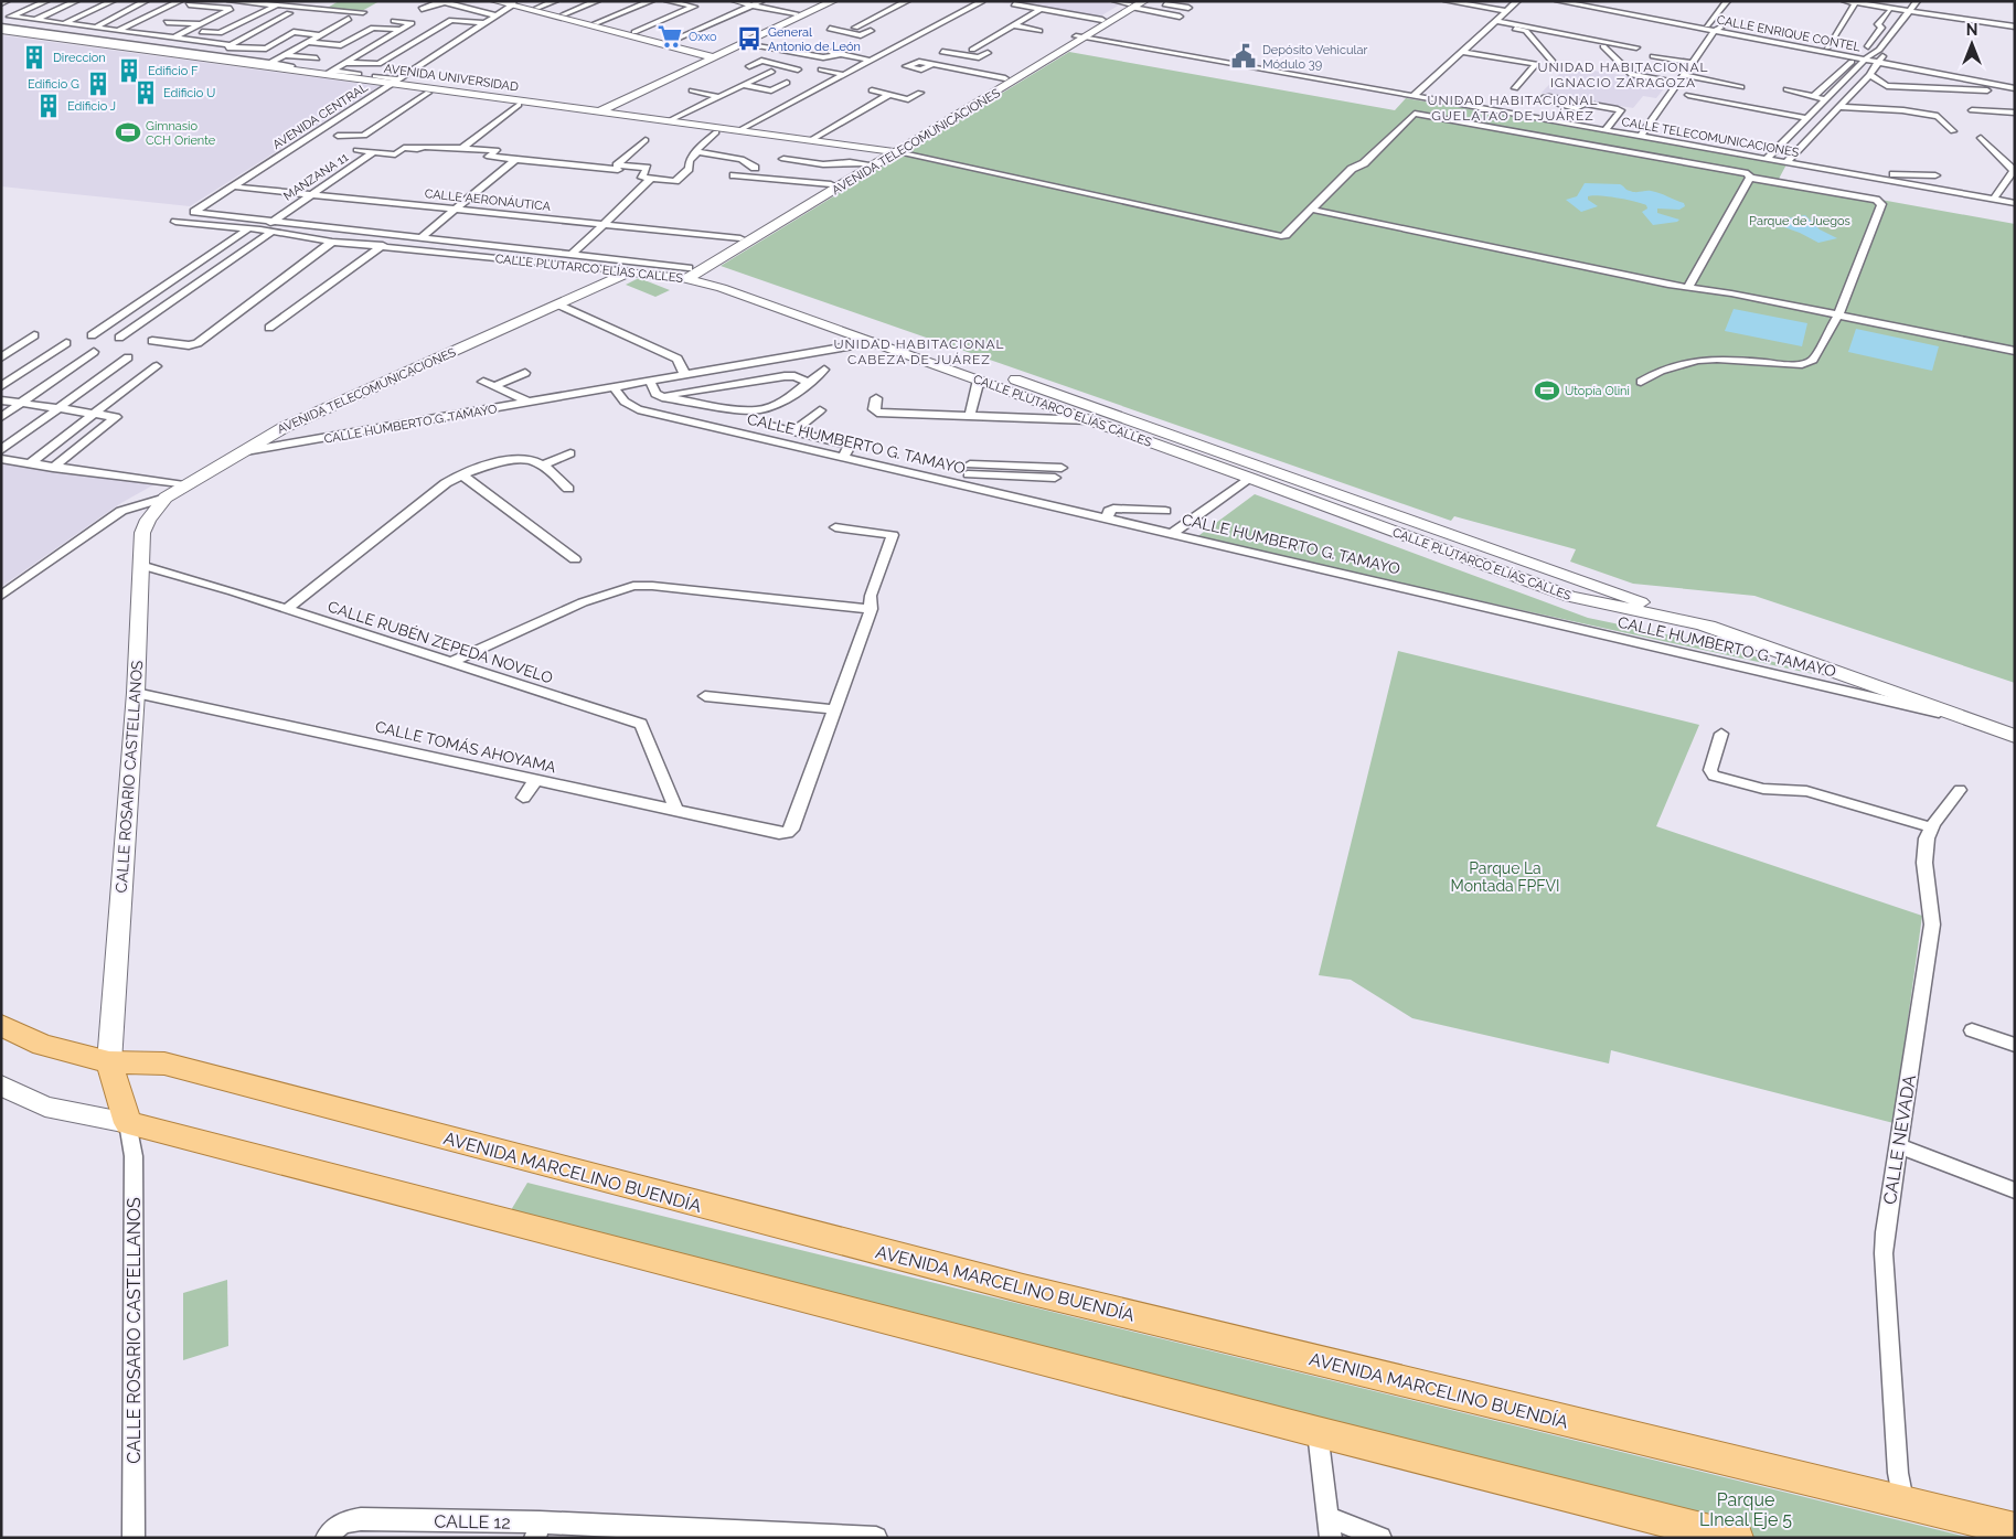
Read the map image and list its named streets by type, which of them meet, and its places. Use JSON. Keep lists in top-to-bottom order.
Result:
{
  "streets": {
    "main road": ["AVENIDA MARCELINO BUENDÍA"],
    "street": [
      "CALLE ENRIQUE CONTEL",
      "AVENIDA UNIVERSIDAD",
      "AVENIDA CENTRAL",
      "CALLE TELECOMUNICACIONES",
      "AVENIDA TELECOMUNICACIONES",
      "MANZANA 11",
      "CALLE AERONÁUTICA",
      "CALLE PLUTARCO ELÍAS CALLES",
      "CALLE HUMBERTO G. TAMAYO",
      "CALLE RUBÉN ZEPEDA NOVELO",
      "CALLE TOMÁS AHOYAMA",
      "CALLE ROSARIO CASTELLANOS",
      "CALLE NEVADA",
      "CALLE 12"
    ]
  },
  "crossings": [
    ["AVENIDA UNIVERSIDAD", "AVENIDA CENTRAL"],
    ["AVENIDA UNIVERSIDAD", "AVENIDA TELECOMUNICACIONES"],
    ["AVENIDA CENTRAL", "CALLE AERONÁUTICA"],
    ["AVENIDA CENTRAL", "CALLE PLUTARCO ELÍAS CALLES"],
    ["CALLE TELECOMUNICACIONES", "AVENIDA TELECOMUNICACIONES"],
    ["AVENIDA TELECOMUNICACIONES", "CALLE AERONÁUTICA"],
    ["AVENIDA TELECOMUNICACIONES", "CALLE PLUTARCO ELÍAS CALLES"],
    ["AVENIDA TELECOMUNICACIONES", "CALLE HUMBERTO G. TAMAYO"],
    ["AVENIDA TELECOMUNICACIONES", "CALLE ROSARIO CASTELLANOS"],
    ["MANZANA 11", "CALLE AERONÁUTICA"],
    ["MANZANA 11", "CALLE PLUTARCO ELÍAS CALLES"],
    ["CALLE PLUTARCO ELÍAS CALLES", "CALLE HUMBERTO G. TAMAYO"],
    ["CALLE RUBÉN ZEPEDA NOVELO", "CALLE TOMÁS AHOYAMA"],
    ["CALLE RUBÉN ZEPEDA NOVELO", "CALLE ROSARIO CASTELLANOS"],
    ["CALLE TOMÁS AHOYAMA", "CALLE ROSARIO CASTELLANOS"],
    ["CALLE ROSARIO CASTELLANOS", "AVENIDA MARCELINO BUENDÍA"],
    ["CALLE NEVADA", "AVENIDA MARCELINO BUENDÍA"]
  ],
  "districts": ["UNIDAD HABITACIONAL IGNACIO ZARAGOZA", "UNIDAD HABITACIONAL GUELATAO DE JUÁREZ", "UNIDAD HABITACIONAL CABEZA DE JUÁREZ"],
  "parks": ["Parque de Juegos", "Parque La Montada FPFVI", "Parque LIneal Eje 5"],
  "places": {
    "supermarket": ["Oxxo"],
    "bus stop": ["General Antonio de León"],
    "public building": ["Depósito Vehicular Módulo 39"],
    "building": [
      "Direccion",
      "Edificio F",
      "Edificio G",
      "Edificio U",
      "Edificio J"
    ],
    "sports": ["Gimnasio CCH Oriente", "Utopía Olini"]
  },
  "north": "top"
}
